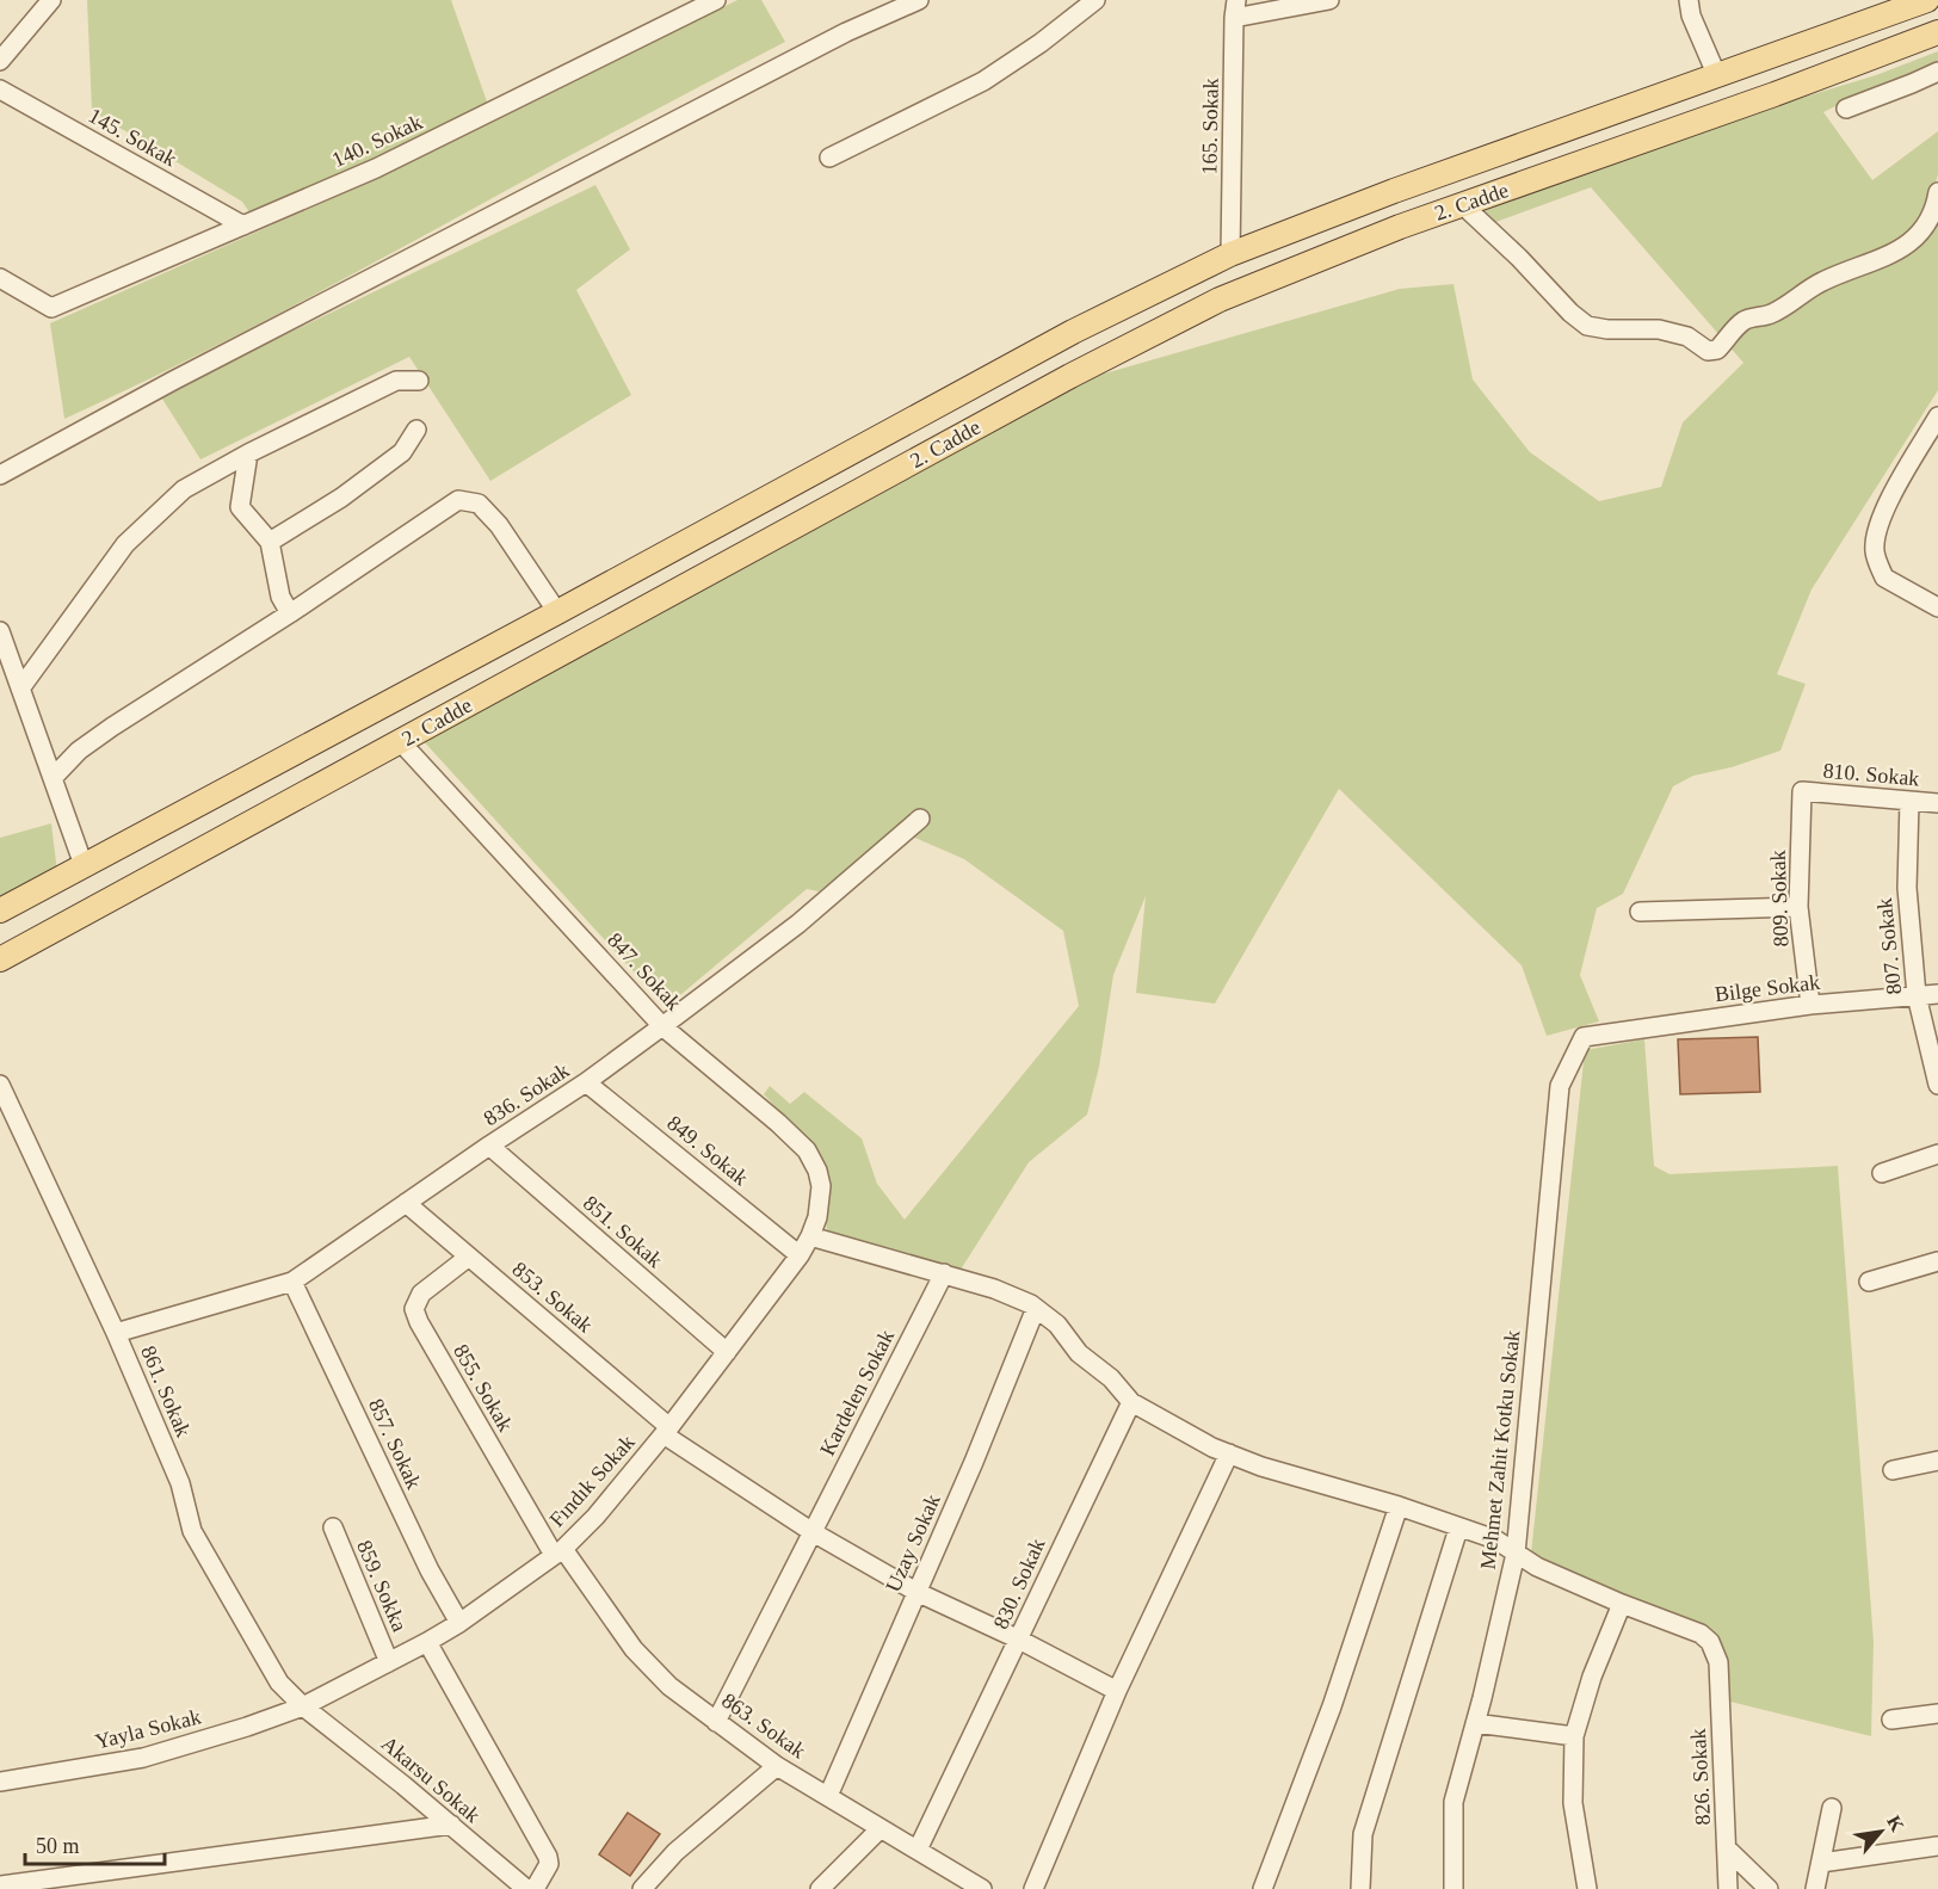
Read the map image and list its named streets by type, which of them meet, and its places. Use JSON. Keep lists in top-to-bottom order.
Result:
{
  "streets": {
    "main road": ["2. Cadde"],
    "street": [
      "165. Sokak",
      "145. Sokak",
      "140. Sokak",
      "810. Sokak",
      "809. Sokak",
      "807. Sokak",
      "847. Sokak",
      "Bilge Sokak",
      "836. Sokak",
      "849. Sokak",
      "851. Sokak",
      "853. Sokak",
      "855. Sokak",
      "861. Sokak",
      "Kardelen Sokak",
      "857. Sokak",
      "Mehmet Zahit Kotku Sokak",
      "Fındık Sokak",
      "Uzay Sokak",
      "830. Sokak",
      "859. Sokka",
      "863. Sokak",
      "Yayla Sokak",
      "826. Sokak",
      "Akarsu Sokak"
    ]
  },
  "crossings": [
    ["165. Sokak", "2. Cadde"],
    ["145. Sokak", "140. Sokak"],
    ["2. Cadde", "847. Sokak"],
    ["810. Sokak", "809. Sokak"],
    ["810. Sokak", "807. Sokak"],
    ["809. Sokak", "Bilge Sokak"],
    ["807. Sokak", "Bilge Sokak"],
    ["847. Sokak", "836. Sokak"],
    ["847. Sokak", "Fındık Sokak"],
    ["Bilge Sokak", "Mehmet Zahit Kotku Sokak"],
    ["836. Sokak", "849. Sokak"],
    ["836. Sokak", "851. Sokak"],
    ["836. Sokak", "853. Sokak"],
    ["836. Sokak", "861. Sokak"],
    ["836. Sokak", "857. Sokak"],
    ["849. Sokak", "Fındık Sokak"],
    ["851. Sokak", "Fındık Sokak"],
    ["853. Sokak", "855. Sokak"],
    ["853. Sokak", "Fındık Sokak"],
    ["855. Sokak", "Fındık Sokak"],
    ["855. Sokak", "863. Sokak"],
    ["861. Sokak", "Fındık Sokak"],
    ["861. Sokak", "Yayla Sokak"],
    ["861. Sokak", "Akarsu Sokak"],
    ["Kardelen Sokak", "863. Sokak"],
    ["857. Sokak", "Fındık Sokak"],
    ["Fındık Sokak", "859. Sokka"],
    ["Fındık Sokak", "863. Sokak"],
    ["Fındık Sokak", "Yayla Sokak"],
    ["Fındık Sokak", "Akarsu Sokak"],
    ["Uzay Sokak", "863. Sokak"],
    ["830. Sokak", "863. Sokak"],
    ["Yayla Sokak", "Akarsu Sokak"]
  ],
  "scale_bar": "50 m",
  "north": "top right"
}
